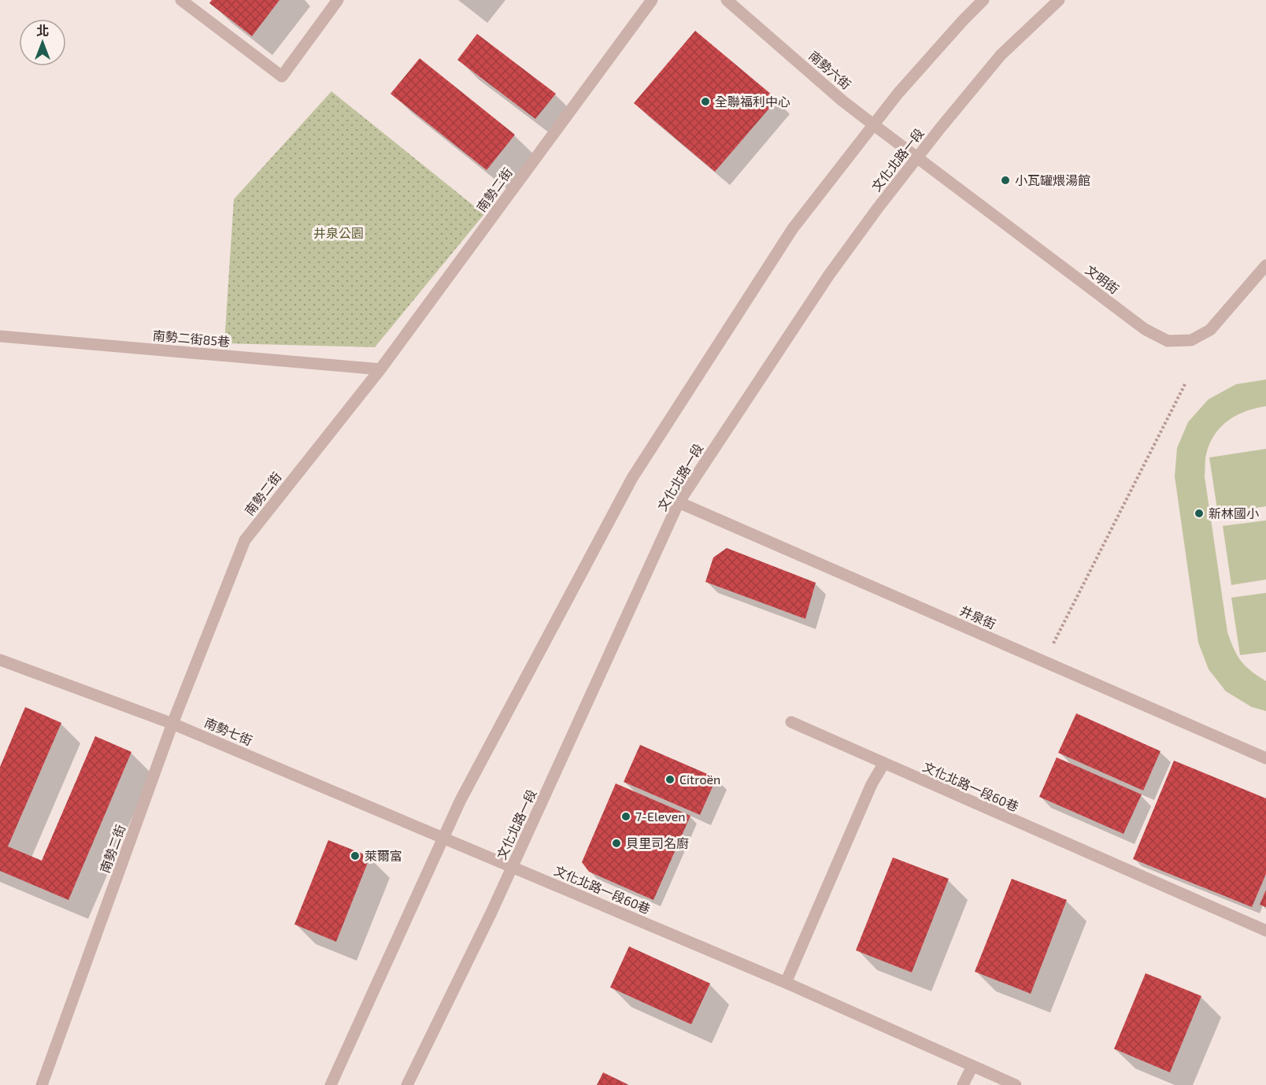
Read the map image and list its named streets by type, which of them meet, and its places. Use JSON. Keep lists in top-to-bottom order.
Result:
{
  "streets": {
    "street": [
      "南勢六街",
      "文化北路一段",
      "南勢二街",
      "文明街",
      "南勢二街85巷",
      "井泉街",
      "南勢七街",
      "文化北路一段60巷"
    ]
  },
  "crossings": [
    ["南勢六街", "文化北路一段"],
    ["南勢六街", "文明街"],
    ["文化北路一段", "文明街"],
    ["文化北路一段", "井泉街"],
    ["文化北路一段", "南勢七街"],
    ["文化北路一段", "文化北路一段60巷"],
    ["南勢二街", "南勢二街85巷"],
    ["南勢二街", "南勢七街"],
    ["南勢七街", "文化北路一段60巷"]
  ],
  "parks": ["井泉公園"],
  "places": [
    "全聯福利中心",
    "小瓦罐煨湯館",
    "新林國小",
    "Citroën",
    "7-Eleven",
    "貝里司名廚",
    "萊爾富"
  ],
  "north": "top"
}
